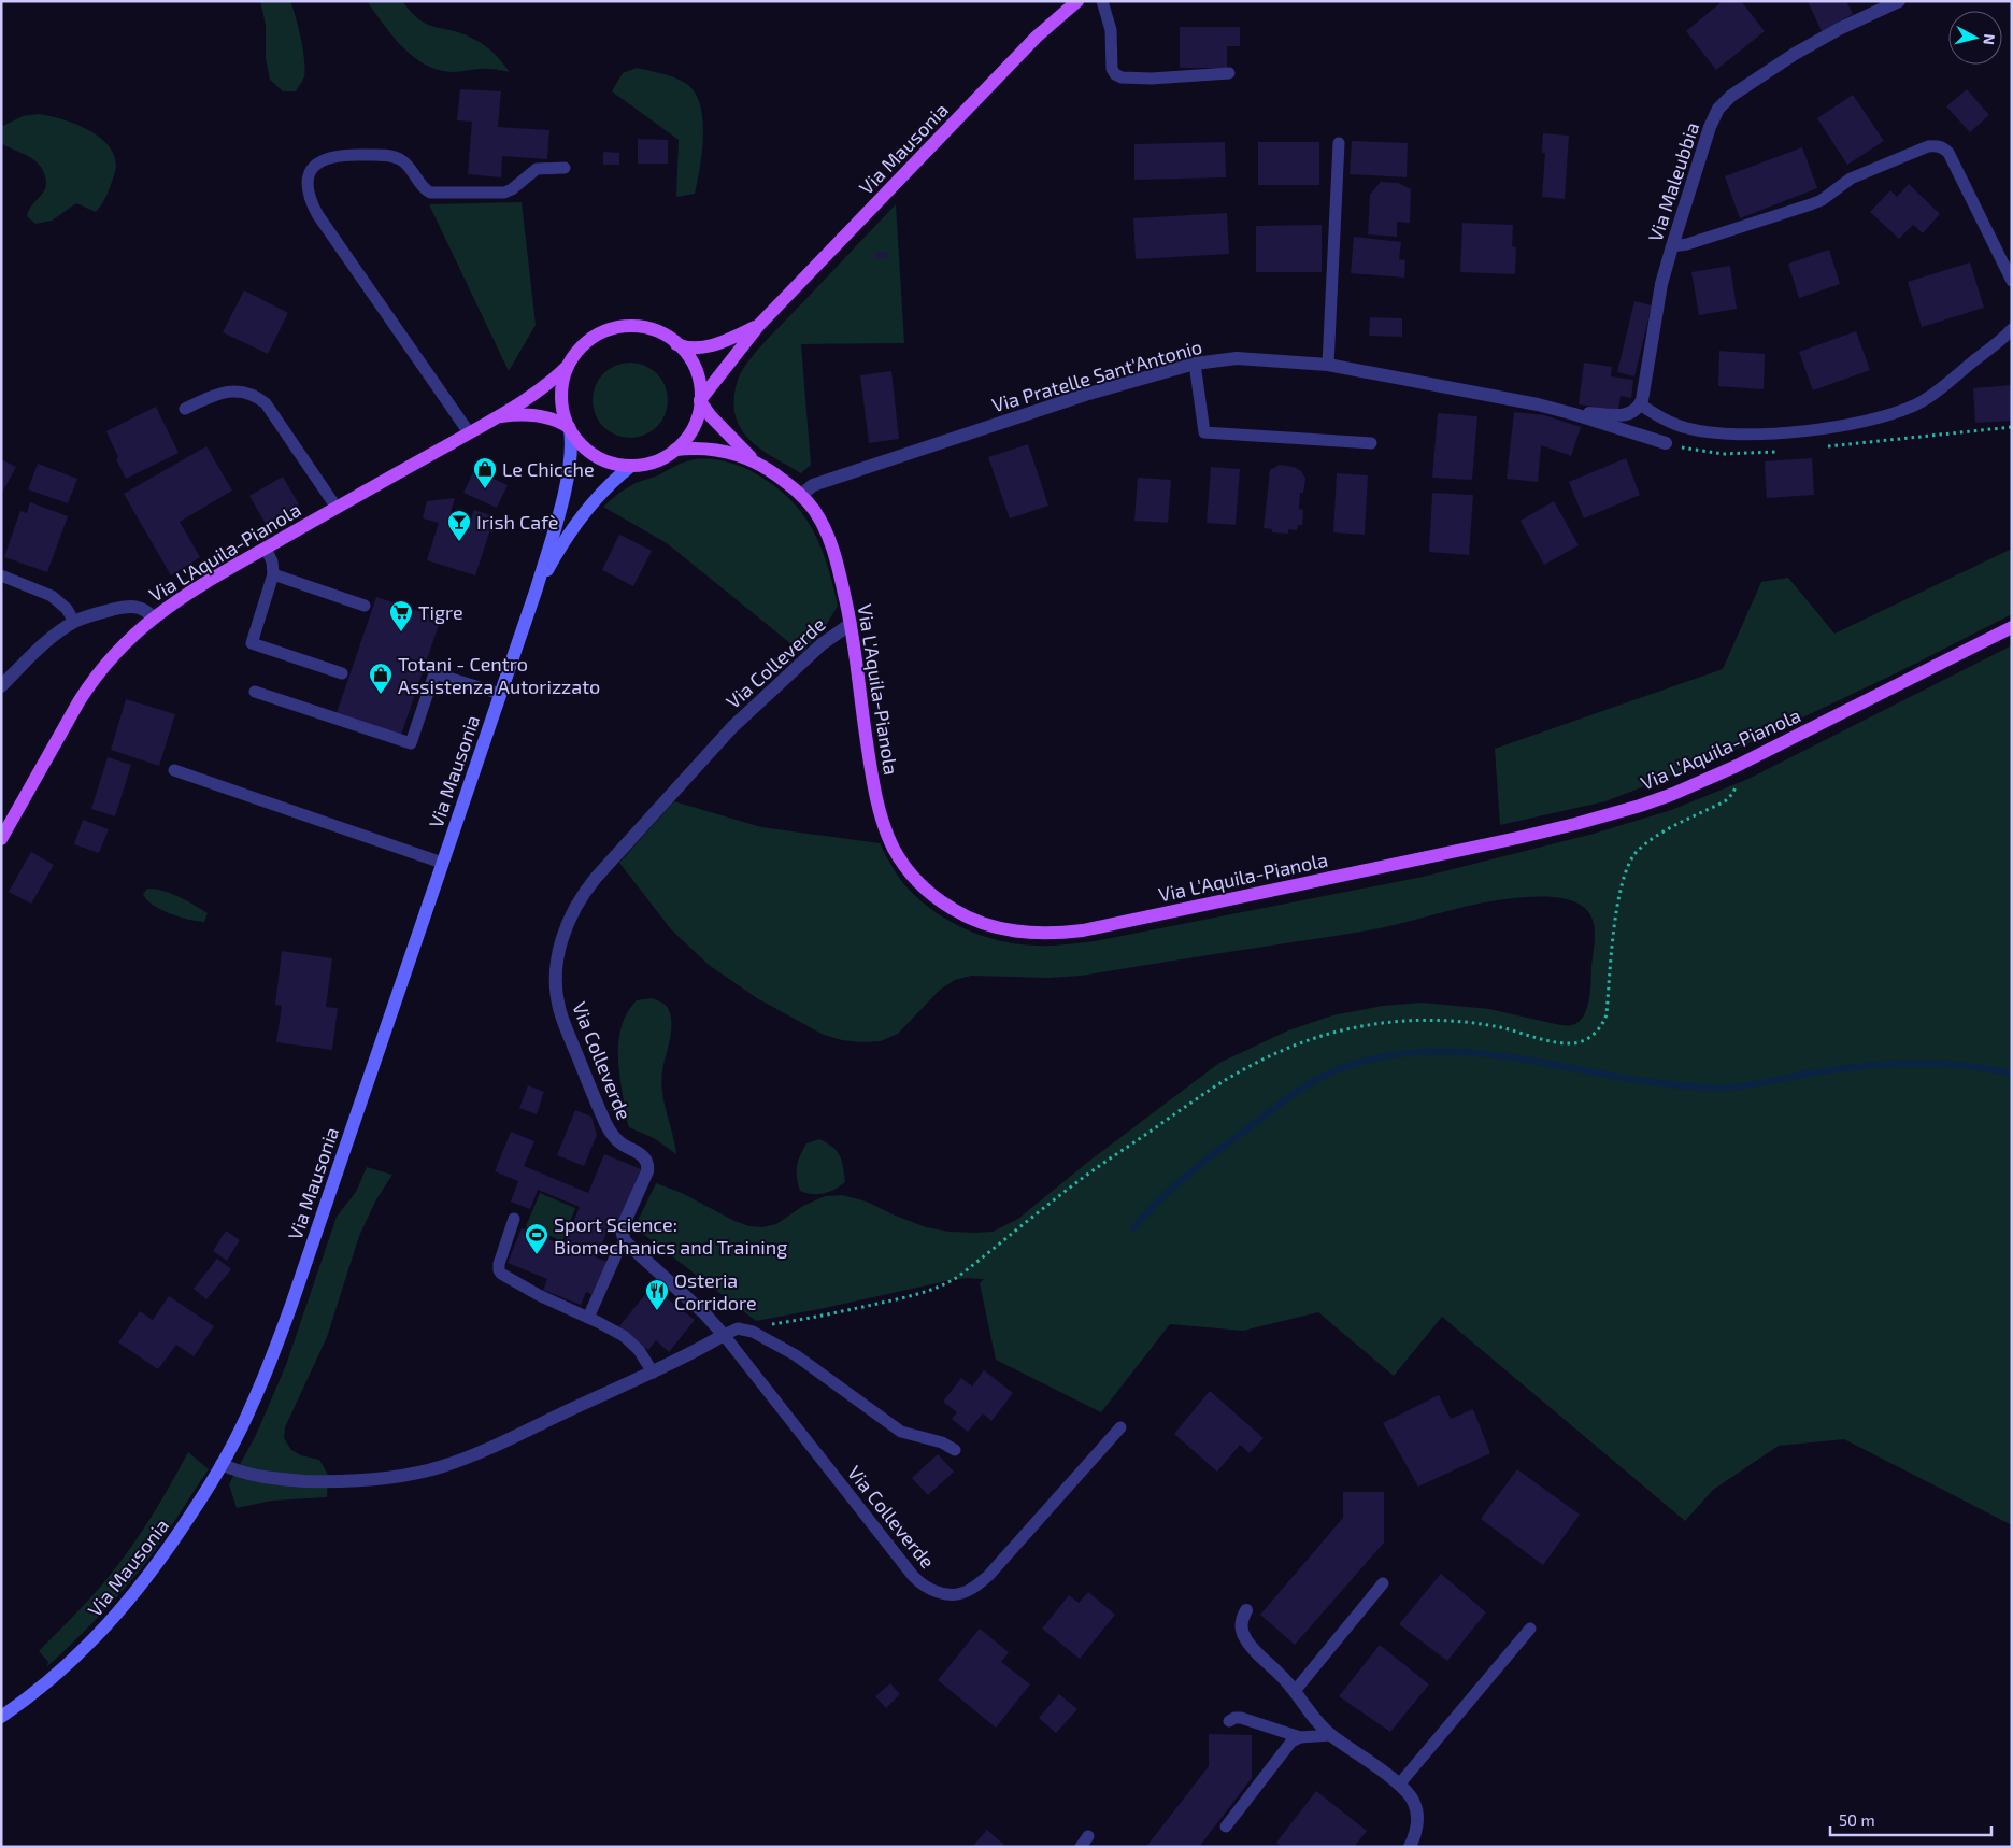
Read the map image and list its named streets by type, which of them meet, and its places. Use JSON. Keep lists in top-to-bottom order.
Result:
{
  "streets": {
    "main road": ["Via Mausonia", "Via L'Aquila-Pianola"],
    "street": ["Via Maleubbia", "Via Pratelle Sant'Antonio", "Via Colleverde"]
  },
  "crossings": [
    ["Via Mausonia", "Via L'Aquila-Pianola"],
    ["Via Pratelle Sant'Antonio", "Via L'Aquila-Pianola"],
    ["Via L'Aquila-Pianola", "Via Colleverde"]
  ],
  "places": {
    "shop": ["Le Chicche", "Totani - Centro Assistenza Autorizzato"],
    "bar": ["Irish Cafè"],
    "supermarket": ["Tigre"],
    "sports": ["Sport Science: Biomechanics and Training"],
    "restaurant": ["Osteria Corridore"]
  },
  "scale_bar": "50 m",
  "north": "right"
}
